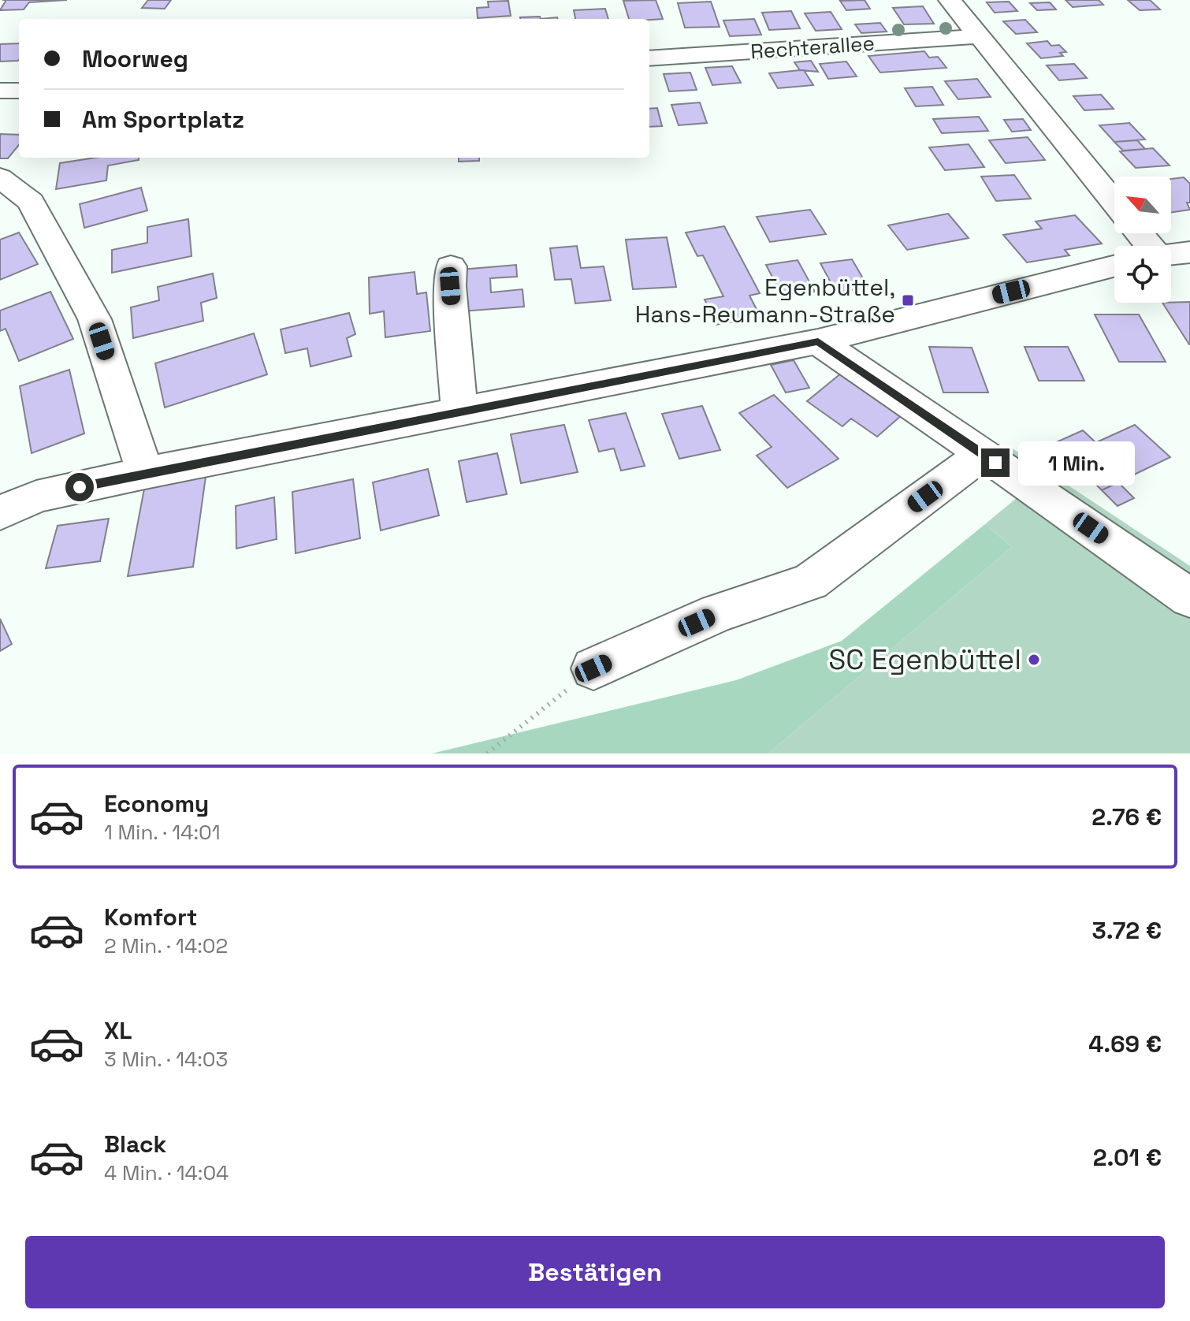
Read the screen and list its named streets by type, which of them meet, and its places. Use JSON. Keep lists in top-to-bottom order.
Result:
{
  "streets": {
    "street": ["Rechterallee"]
  },
  "places": {
    "transit": ["Egenbüttel, Hans-Reumann-Straße"],
    "other": ["SC Egenbüttel"]
  },
  "north": "top left",
  "page": {
    "banner": ["Moorweg", "Am Sportplatz"],
    "bubble": "1 Min.",
    "list": [
      {
        "name": "Economy",
        "note": "1 Min. · 14:01",
        "value": "2.76 €"
      },
      {
        "name": "Komfort",
        "note": "2 Min. · 14:02",
        "value": "3.72 €"
      },
      {
        "name": "XL",
        "note": "3 Min. · 14:03",
        "value": "4.69 €"
      },
      {
        "name": "Black",
        "note": "4 Min. · 14:04",
        "value": "2.01 €"
      }
    ],
    "buttons": "Bestätigen"
  }
}
